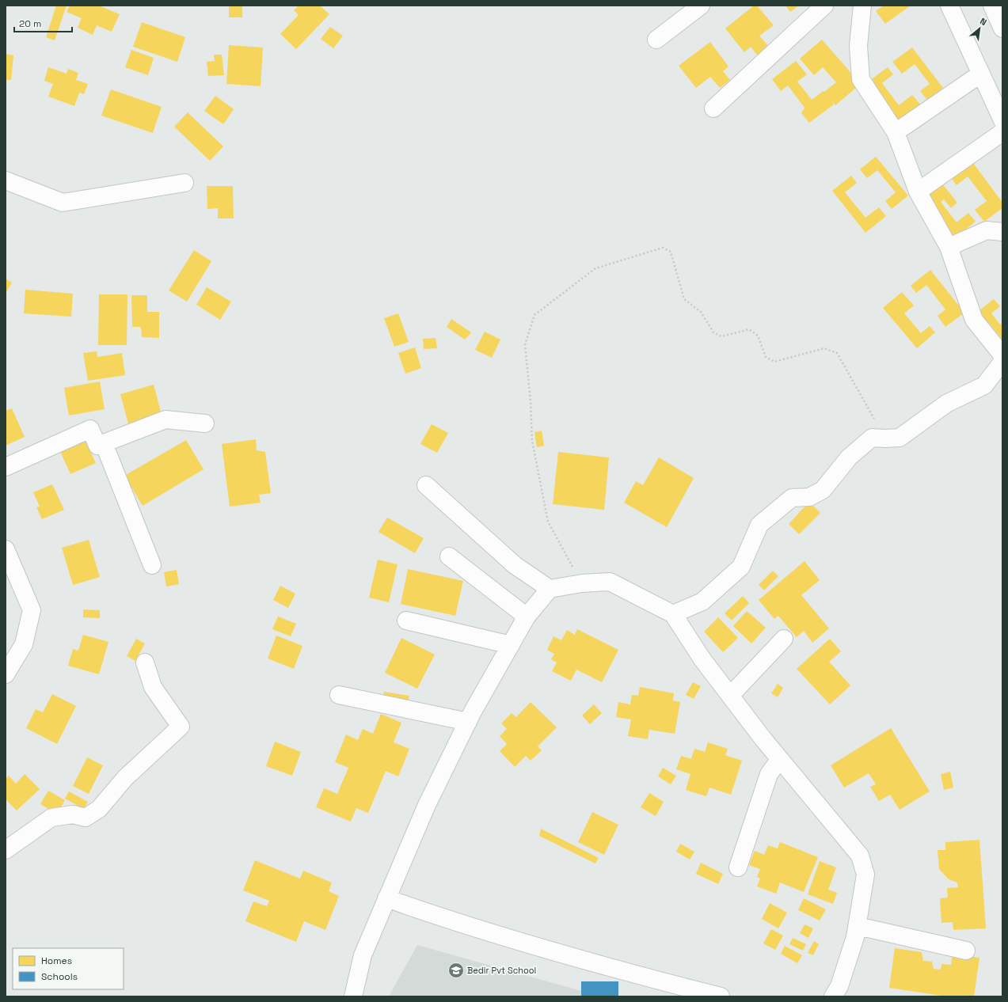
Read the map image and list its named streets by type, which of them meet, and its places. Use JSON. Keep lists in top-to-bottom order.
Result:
{
  "places": {
    "school or university": ["Bedir Pvt School"]
  },
  "legend": ["Homes", "Schools"],
  "scale_bar": "20 m",
  "north": "top right"
}
